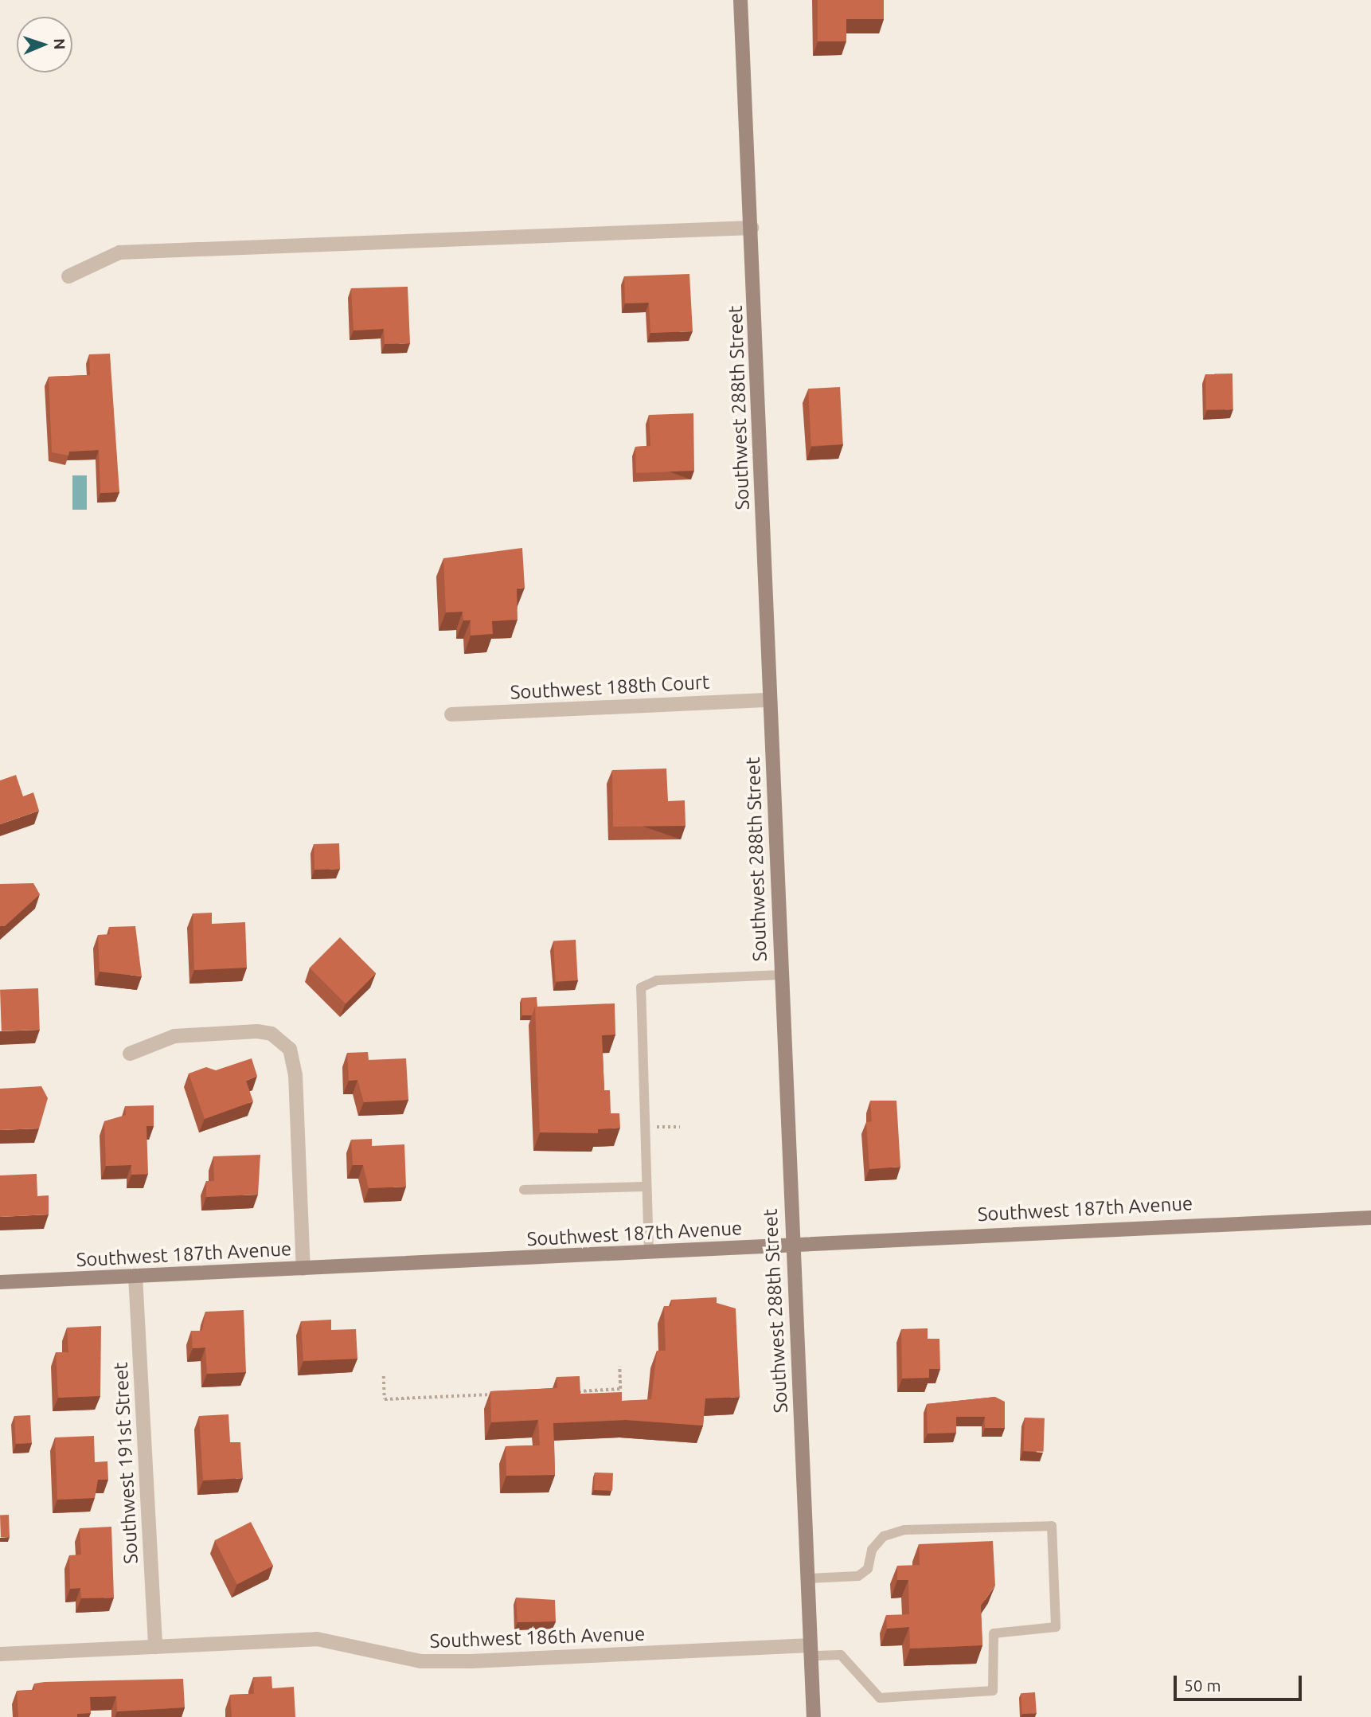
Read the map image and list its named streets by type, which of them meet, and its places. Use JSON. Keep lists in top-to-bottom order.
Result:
{
  "streets": {
    "street": [
      "Southwest 288th Street",
      "Southwest 188th Court",
      "Southwest 187th Avenue",
      "Southwest 191st Street",
      "Southwest 186th Avenue"
    ]
  },
  "crossings": [
    ["Southwest 288th Street", "Southwest 188th Court"],
    ["Southwest 288th Street", "Southwest 187th Avenue"],
    ["Southwest 288th Street", "Southwest 186th Avenue"],
    ["Southwest 187th Avenue", "Southwest 191st Street"],
    ["Southwest 191st Street", "Southwest 186th Avenue"]
  ],
  "scale_bar": "50 m",
  "north": "right"
}
